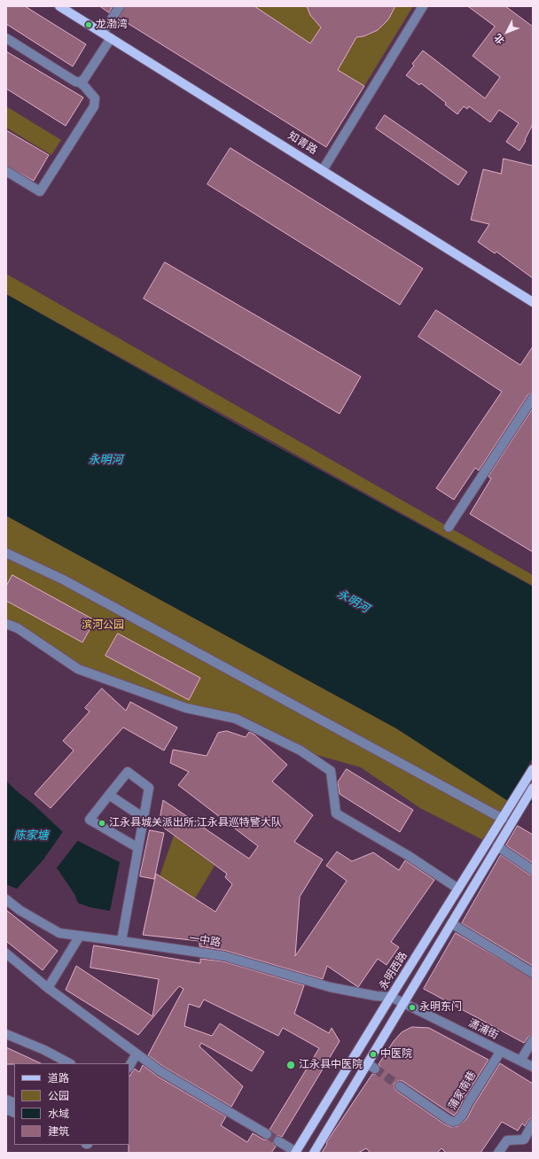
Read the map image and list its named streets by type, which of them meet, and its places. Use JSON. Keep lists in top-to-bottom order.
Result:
{
  "streets": {
    "main road": ["知青路", "永明西路"],
    "street": ["一中路", "潇浦街", "蒲家南巷"]
  },
  "crossings": [
    ["一中路", "永明西路"],
    ["一中路", "潇浦街"],
    ["潇浦街", "蒲家南巷"]
  ],
  "water": ["永明河", "陈家塘"],
  "parks": ["滨河公园"],
  "places": [
    "龙渤湾",
    "江永县城关派出所;江永县巡特警大队",
    "永明东门",
    "中医院",
    "江永县中医院"
  ],
  "legend": [
    "道路",
    "公园",
    "水域",
    "建筑"
  ],
  "north": "bottom left"
}
